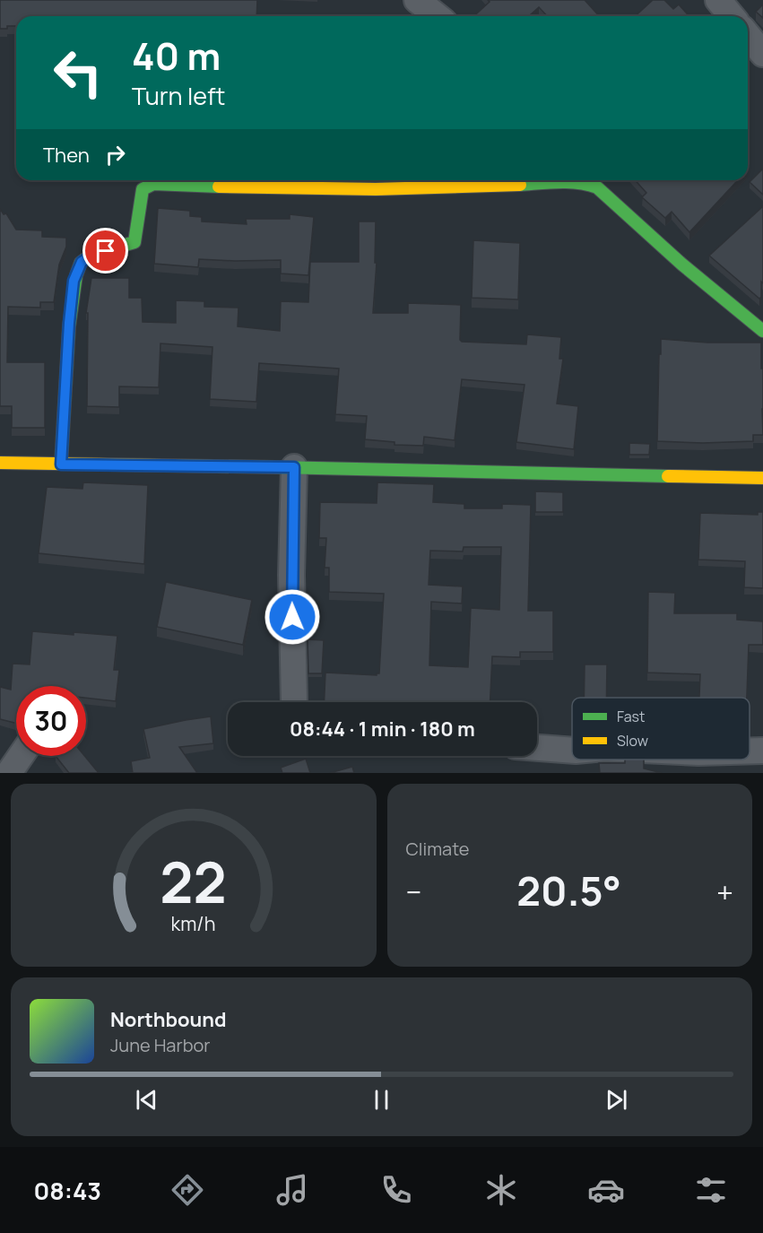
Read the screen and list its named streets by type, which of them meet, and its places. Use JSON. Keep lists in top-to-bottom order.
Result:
{
  "legend": ["Fast", "Slow"],
  "page": {
    "turn": ["40 m", "Turn left"],
    "then": "Then",
    "limit": "30",
    "trip": "08:44 · 1 min · 180 m",
    "tile": "Climate",
    "heat": ["−", "20.5°", "+"],
    "song": ["Northbound", "June Harbor"],
    "tabs": "08:43",
    "gauge": ["22", "km/h"]
  }
}
